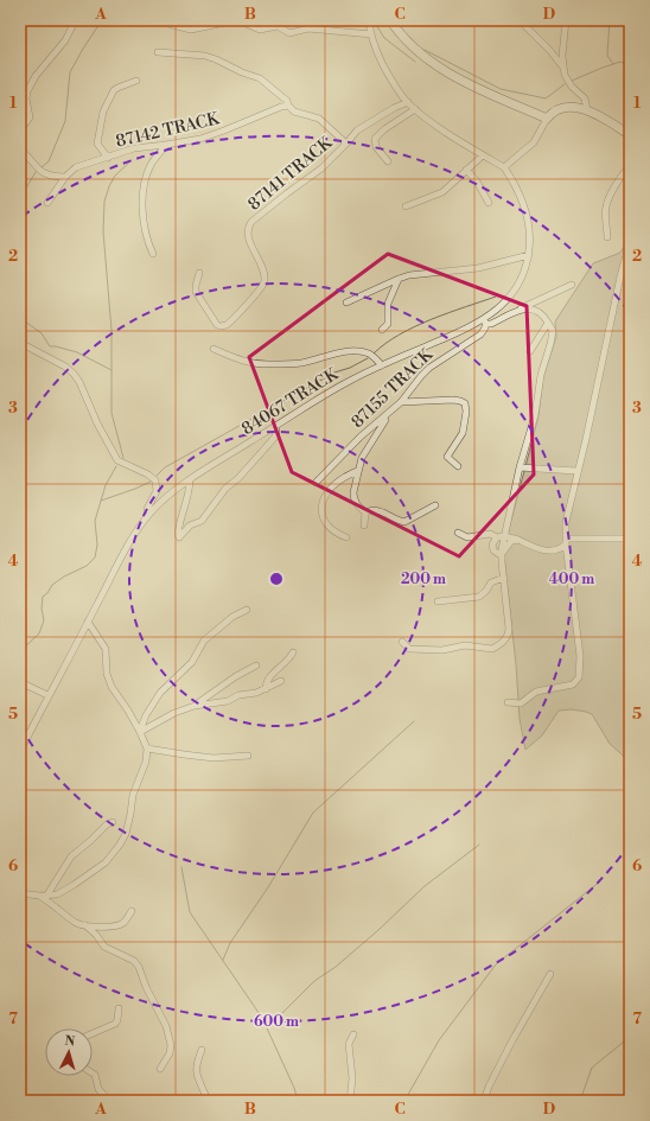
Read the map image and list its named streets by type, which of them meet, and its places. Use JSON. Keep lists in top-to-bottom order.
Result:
{
  "streets": {
    "street": [
      "87142 TRACK",
      "87141 TRACK",
      "87155 TRACK",
      "84067 TRACK"
    ]
  },
  "crossings": [
    ["87155 TRACK", "84067 TRACK"]
  ],
  "north": "top",
  "grid": {
    "columns": [
      "A",
      "B",
      "C",
      "D"
    ],
    "rows": [
      "1",
      "2",
      "3",
      "4",
      "5",
      "6",
      "7"
    ]
  },
  "rings": ["200 m", "400 m", "600 m"]
}
